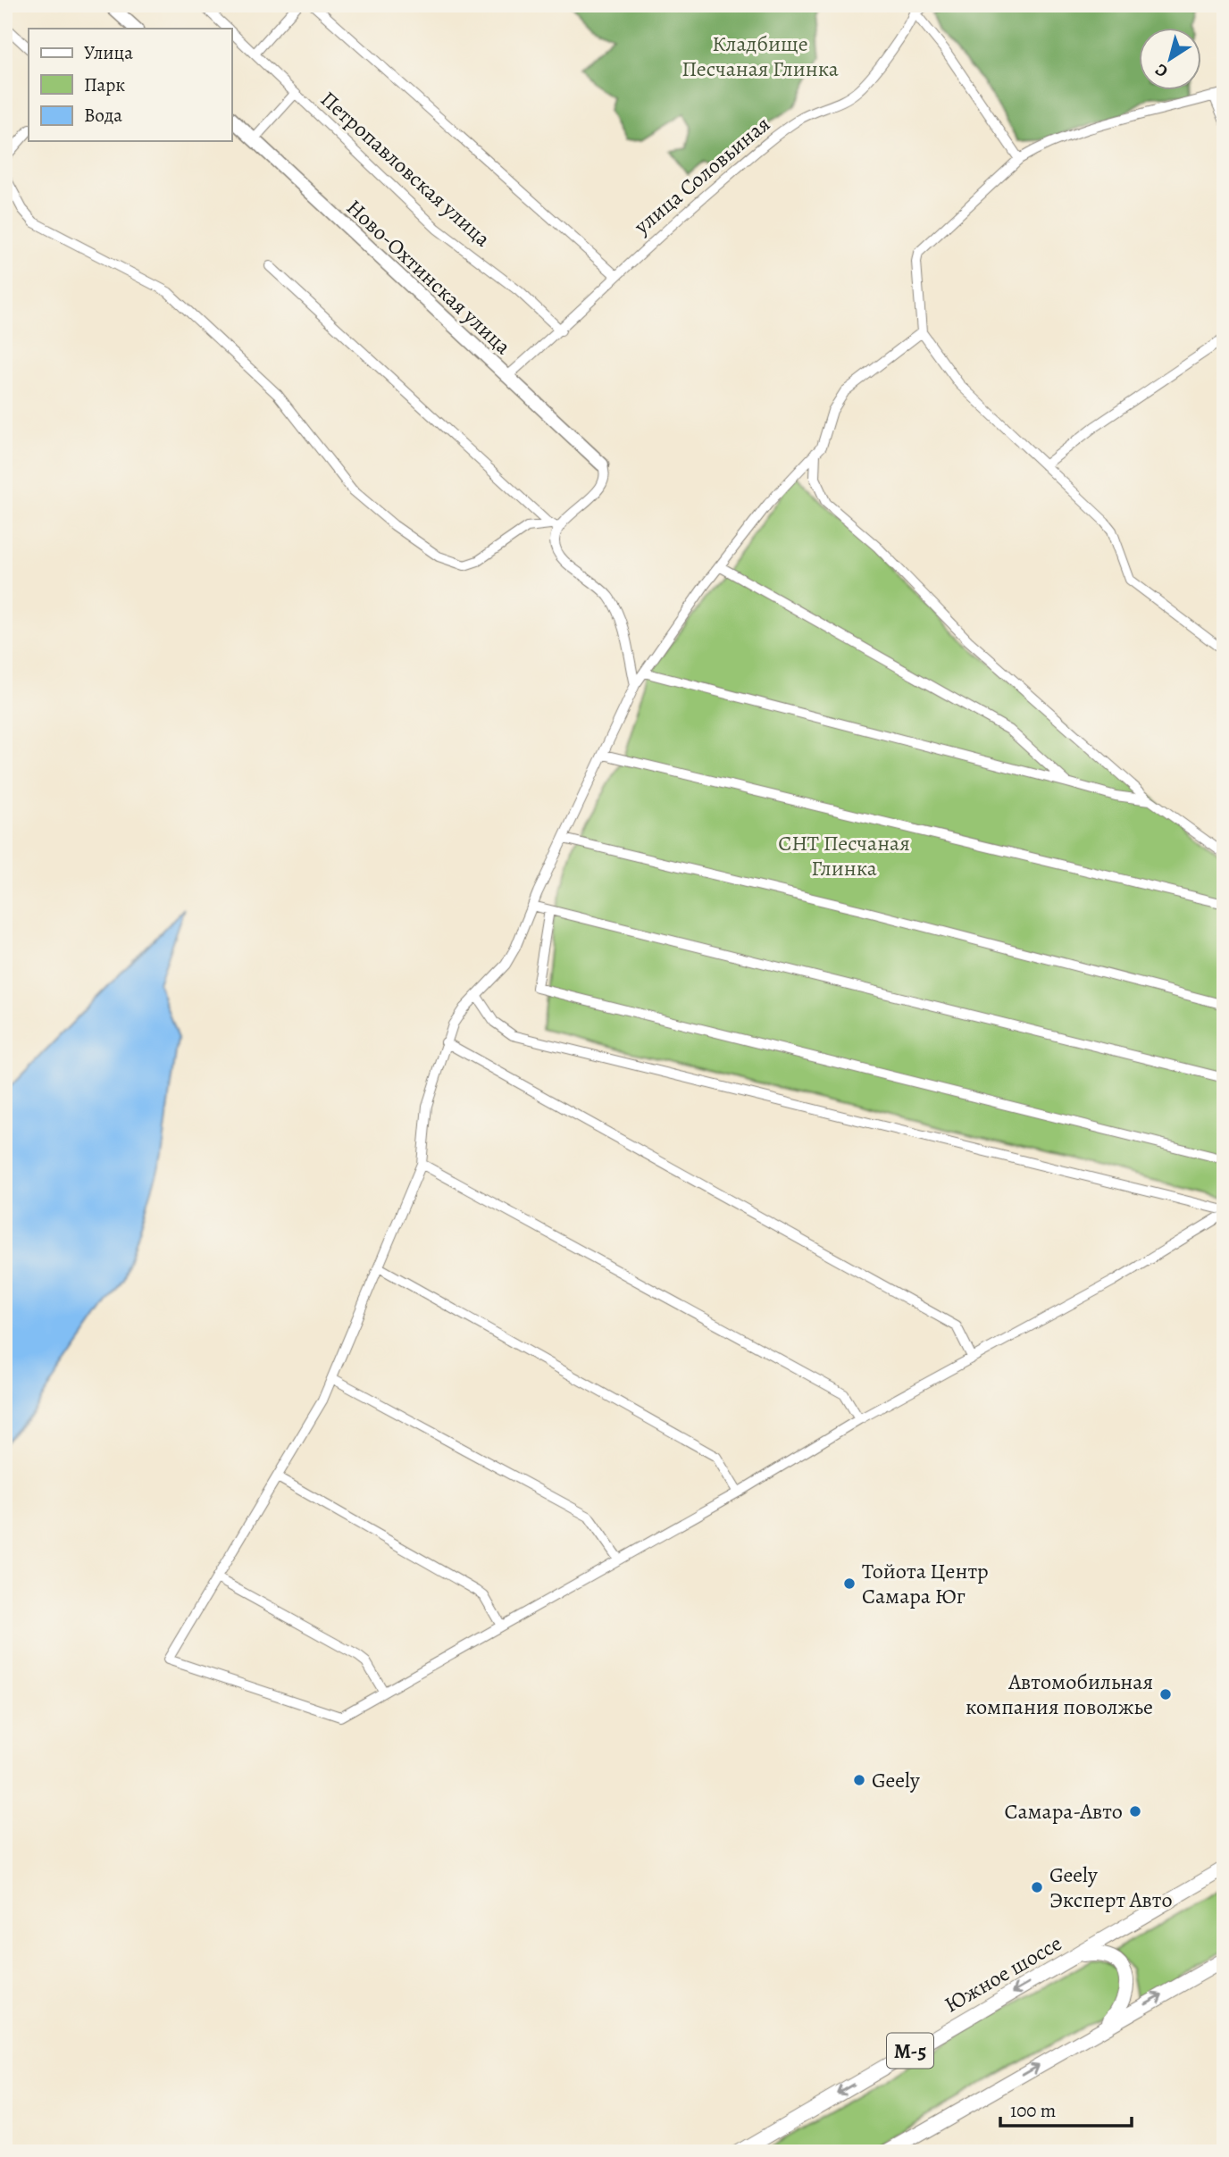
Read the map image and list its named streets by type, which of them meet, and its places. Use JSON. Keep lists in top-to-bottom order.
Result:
{
  "streets": {
    "main road": ["Южное шоссе", "М-5"],
    "street": ["Петропавловская улица", "улица Соловьиная", "Ново-Охтинская улица"]
  },
  "crossings": [
    ["Петропавловская улица", "улица Соловьиная"],
    ["улица Соловьиная", "Ново-Охтинская улица"]
  ],
  "parks": ["Кладбище Песчаная Глинка", "СНТ Песчаная Глинка"],
  "places": [
    "Тойота Центр Самара Юг",
    "Автомобильная компания поволжье",
    "Geely",
    "Самара-Авто",
    "Geely Эксперт Авто"
  ],
  "legend": ["Улица", "Парк", "Вода"],
  "scale_bar": "100 m",
  "north": "bottom left"
}
